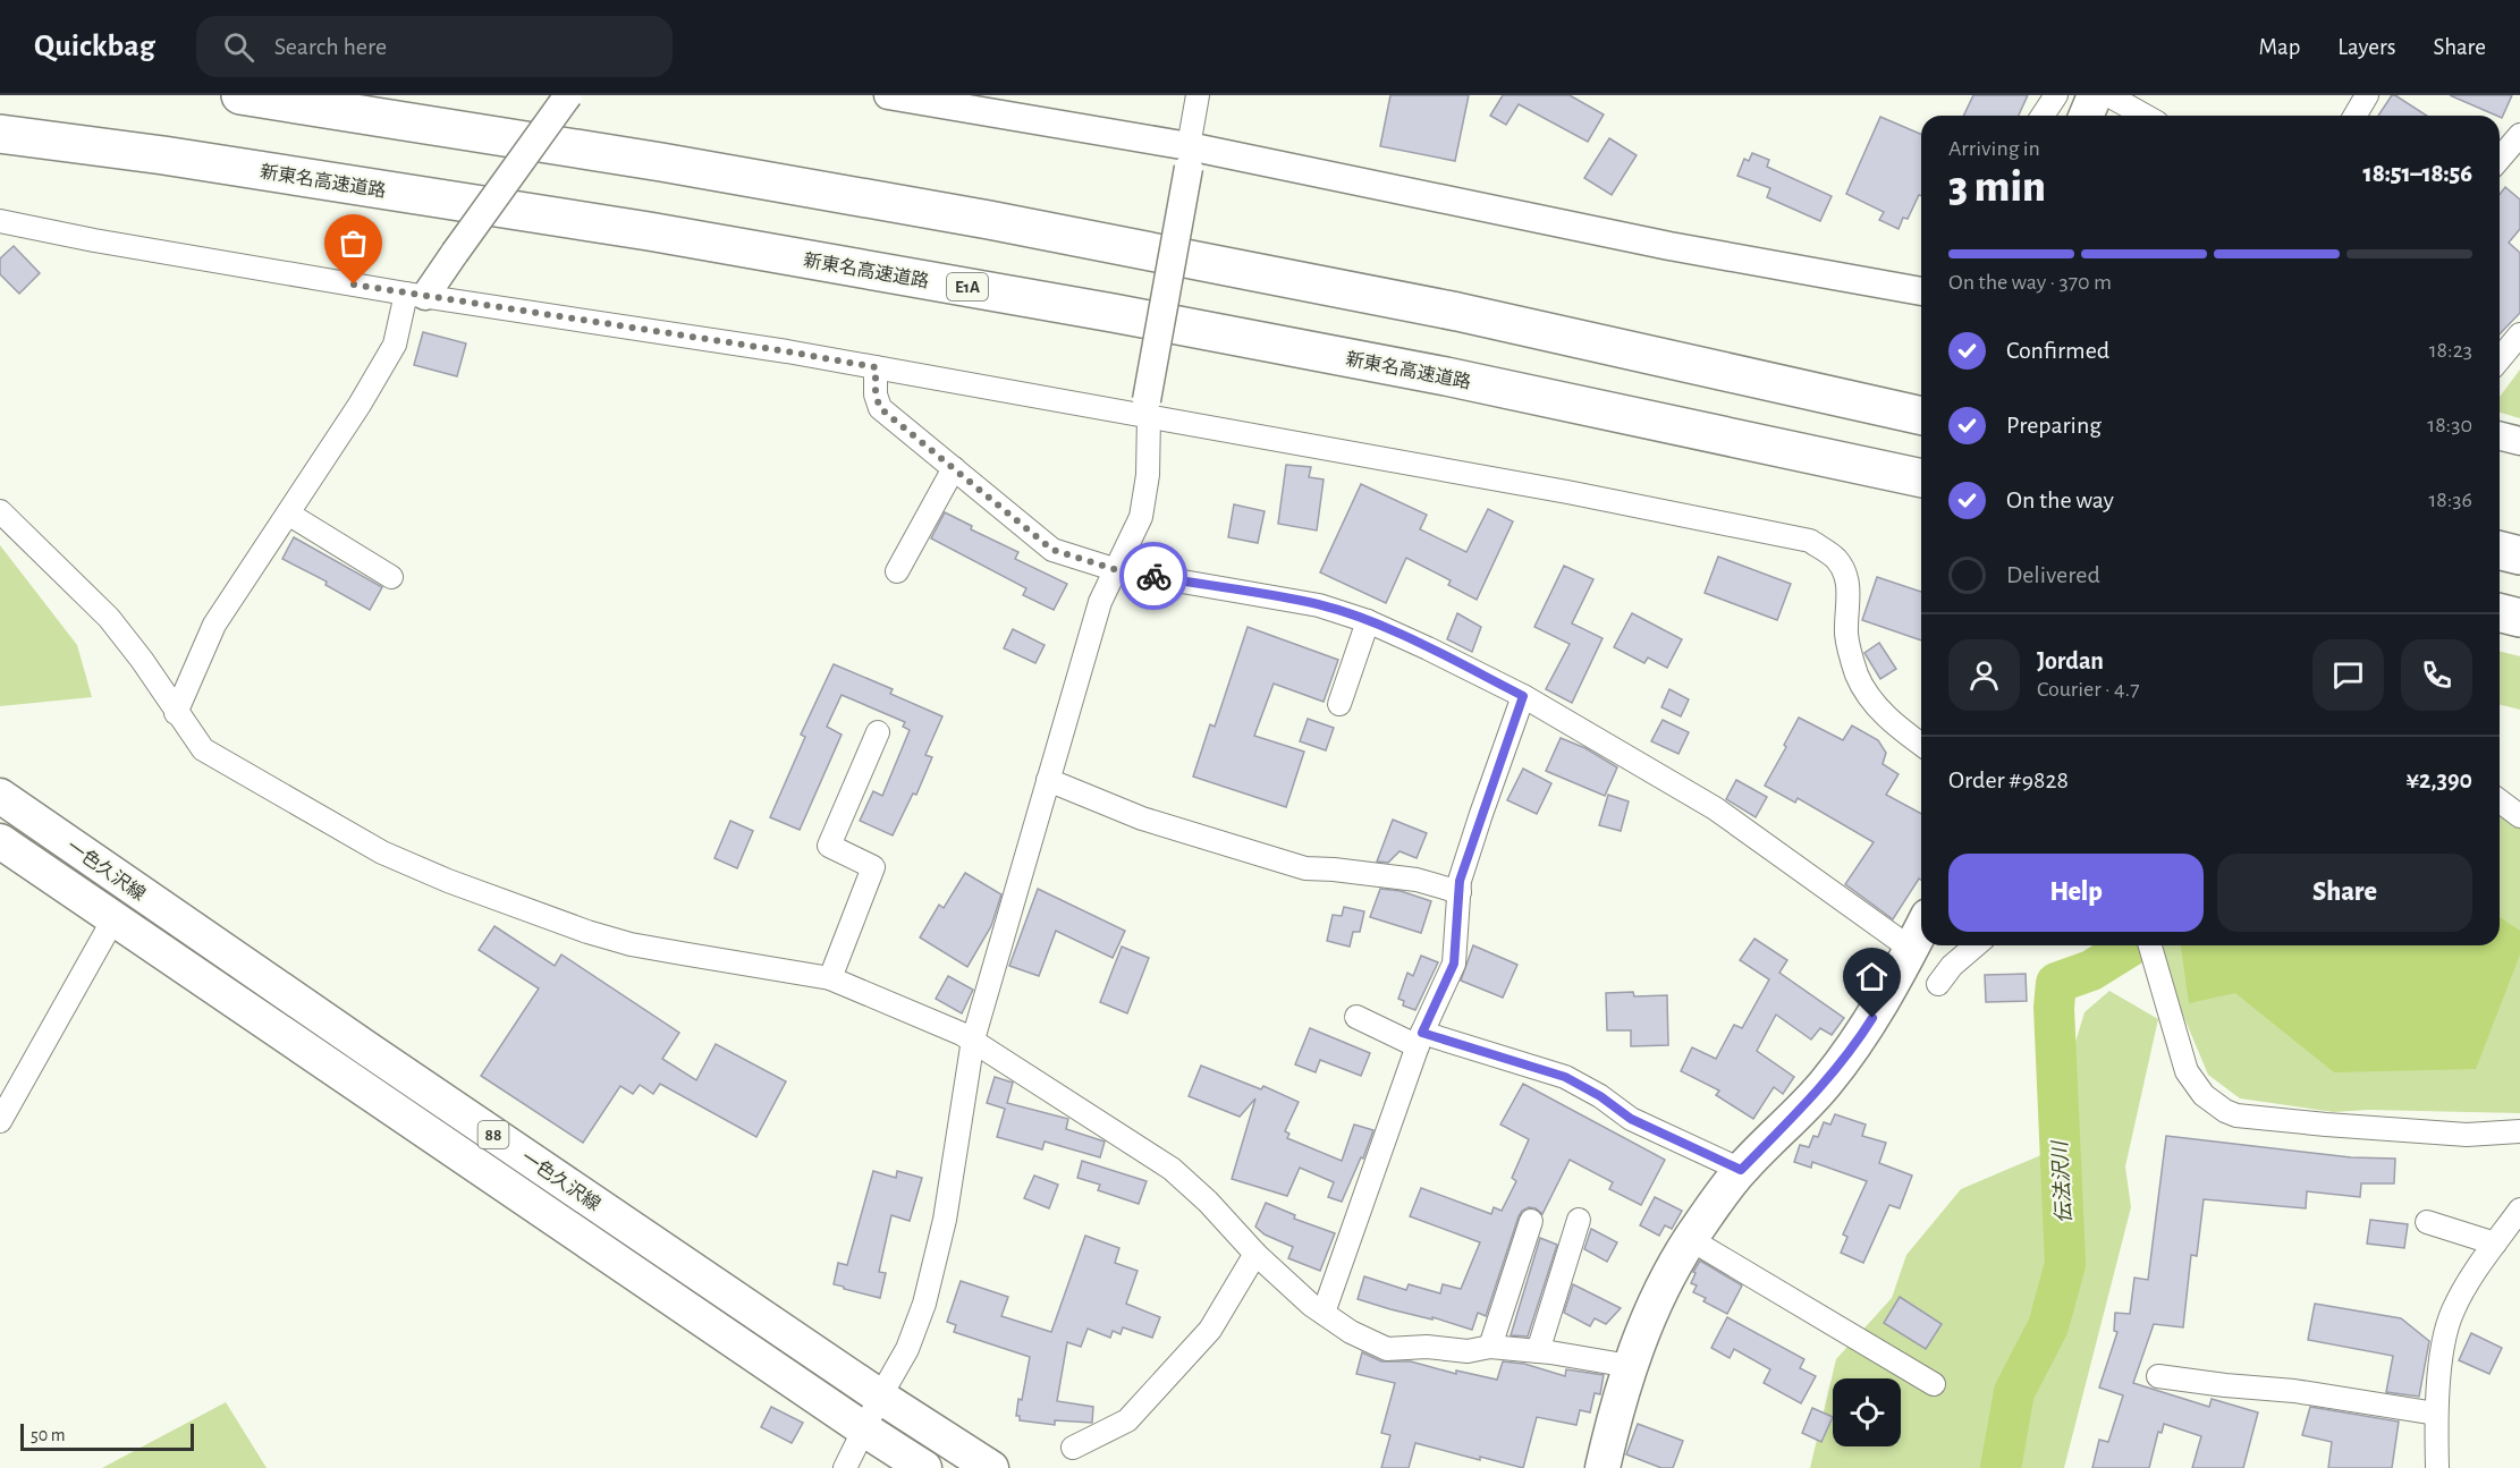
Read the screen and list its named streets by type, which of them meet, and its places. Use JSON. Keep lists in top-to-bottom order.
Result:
{
  "streets": {
    "highway": ["新東名高速道路", "E1A"],
    "main road": ["一色久沢線", "88"]
  },
  "water": ["伝法沢川"],
  "scale_bar": "50 m",
  "page": {
    "header": "Quickbag",
    "search": "Search here",
    "nav": ["Map", "Layers", "Share"],
    "heading": ["3 min", "Arriving in", "18:51–18:56"],
    "panel": [
      "Jordan",
      "Courier · 4.7",
      "Order #9828",
      "¥2,390"
    ],
    "bar": "On the way · 370 m",
    "list": [
      ["Confirmed", "18:23"],
      ["Preparing", "18:30"],
      ["On the way", "18:36"],
      "Delivered"
    ],
    "buttons": ["Help", "Share"],
    "scale": "50 m"
  }
}
